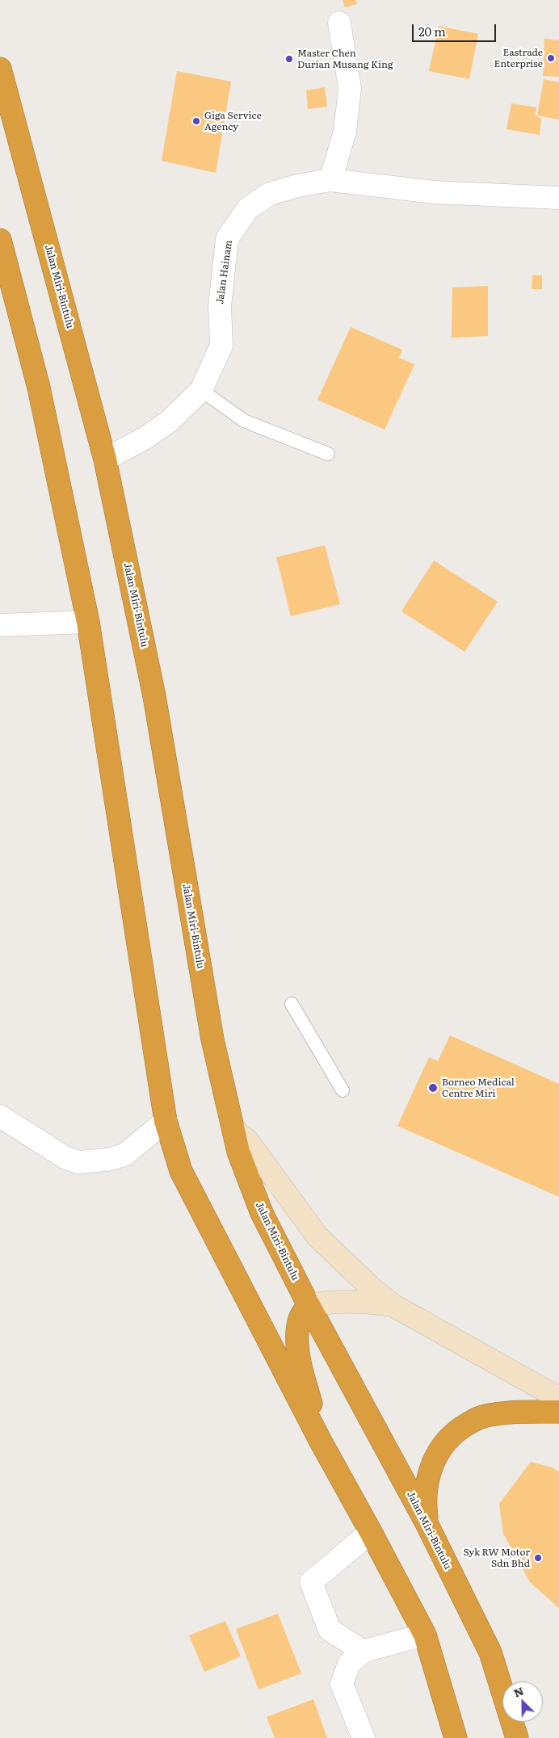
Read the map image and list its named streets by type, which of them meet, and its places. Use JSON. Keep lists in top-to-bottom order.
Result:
{
  "streets": {
    "highway": ["Jalan Miri-Bintulu"],
    "street": ["Jalan Hainam"]
  },
  "crossings": [
    ["Jalan Hainam", "Jalan Miri-Bintulu"]
  ],
  "places": [
    "Eastrade Enterprise",
    "Master Chen Durian Musang King",
    "Giga Service Agency",
    "Borneo Medical Centre Miri",
    "Syk RW Motor Sdn Bhd"
  ],
  "scale_bar": "20 m",
  "north": "top left"
}
